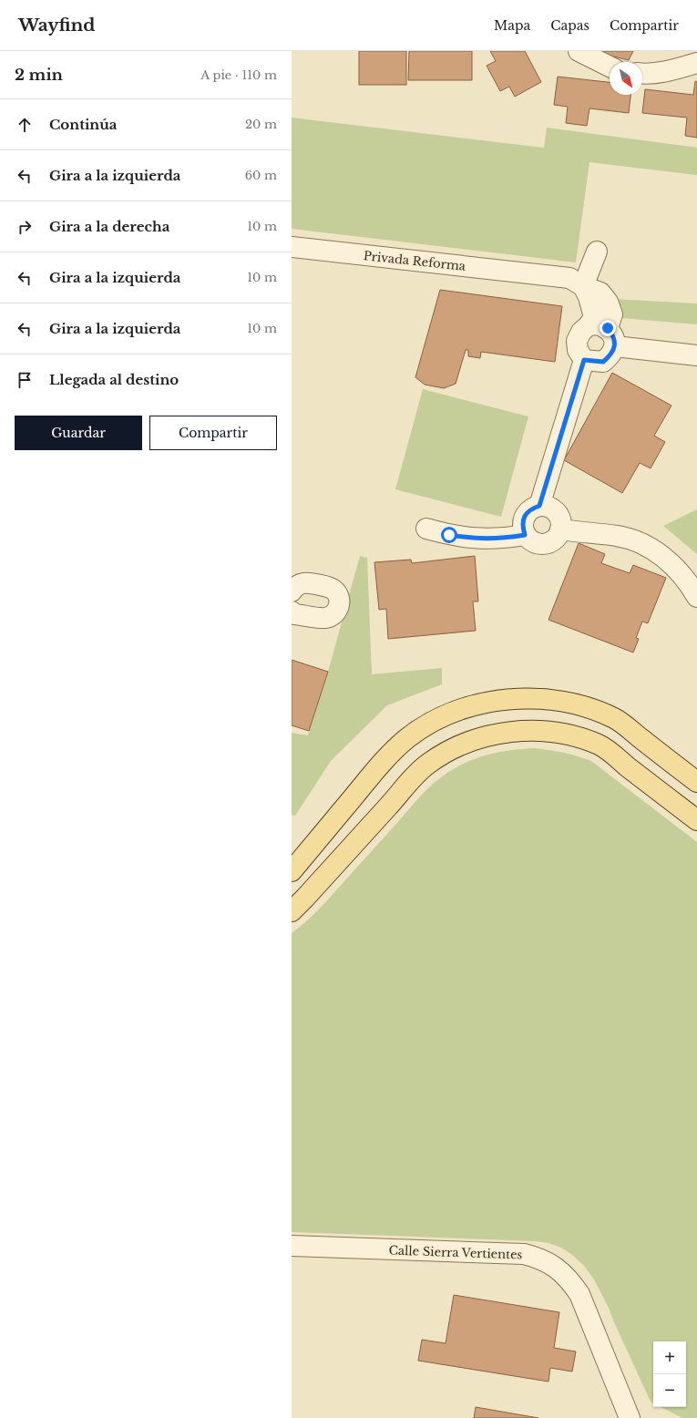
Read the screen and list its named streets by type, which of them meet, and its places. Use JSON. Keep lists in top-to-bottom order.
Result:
{
  "streets": {
    "street": ["Privada Reforma", "Calle Sierra Vertientes"]
  },
  "north": "bottom right",
  "page": {
    "header": "Wayfind",
    "nav": ["Mapa", "Capas", "Compartir"],
    "heading": ["2 min", "A pie · 110 m"],
    "list": [
      ["Continúa", "20 m"],
      ["Gira a la izquierda", "60 m"],
      ["Gira a la derecha", "10 m"],
      ["Gira a la izquierda", "10 m"],
      ["Gira a la izquierda", "10 m"],
      "Llegada al destino"
    ],
    "buttons": ["Guardar", "Compartir"],
    "map_buttons": ["+", "−"]
  }
}
